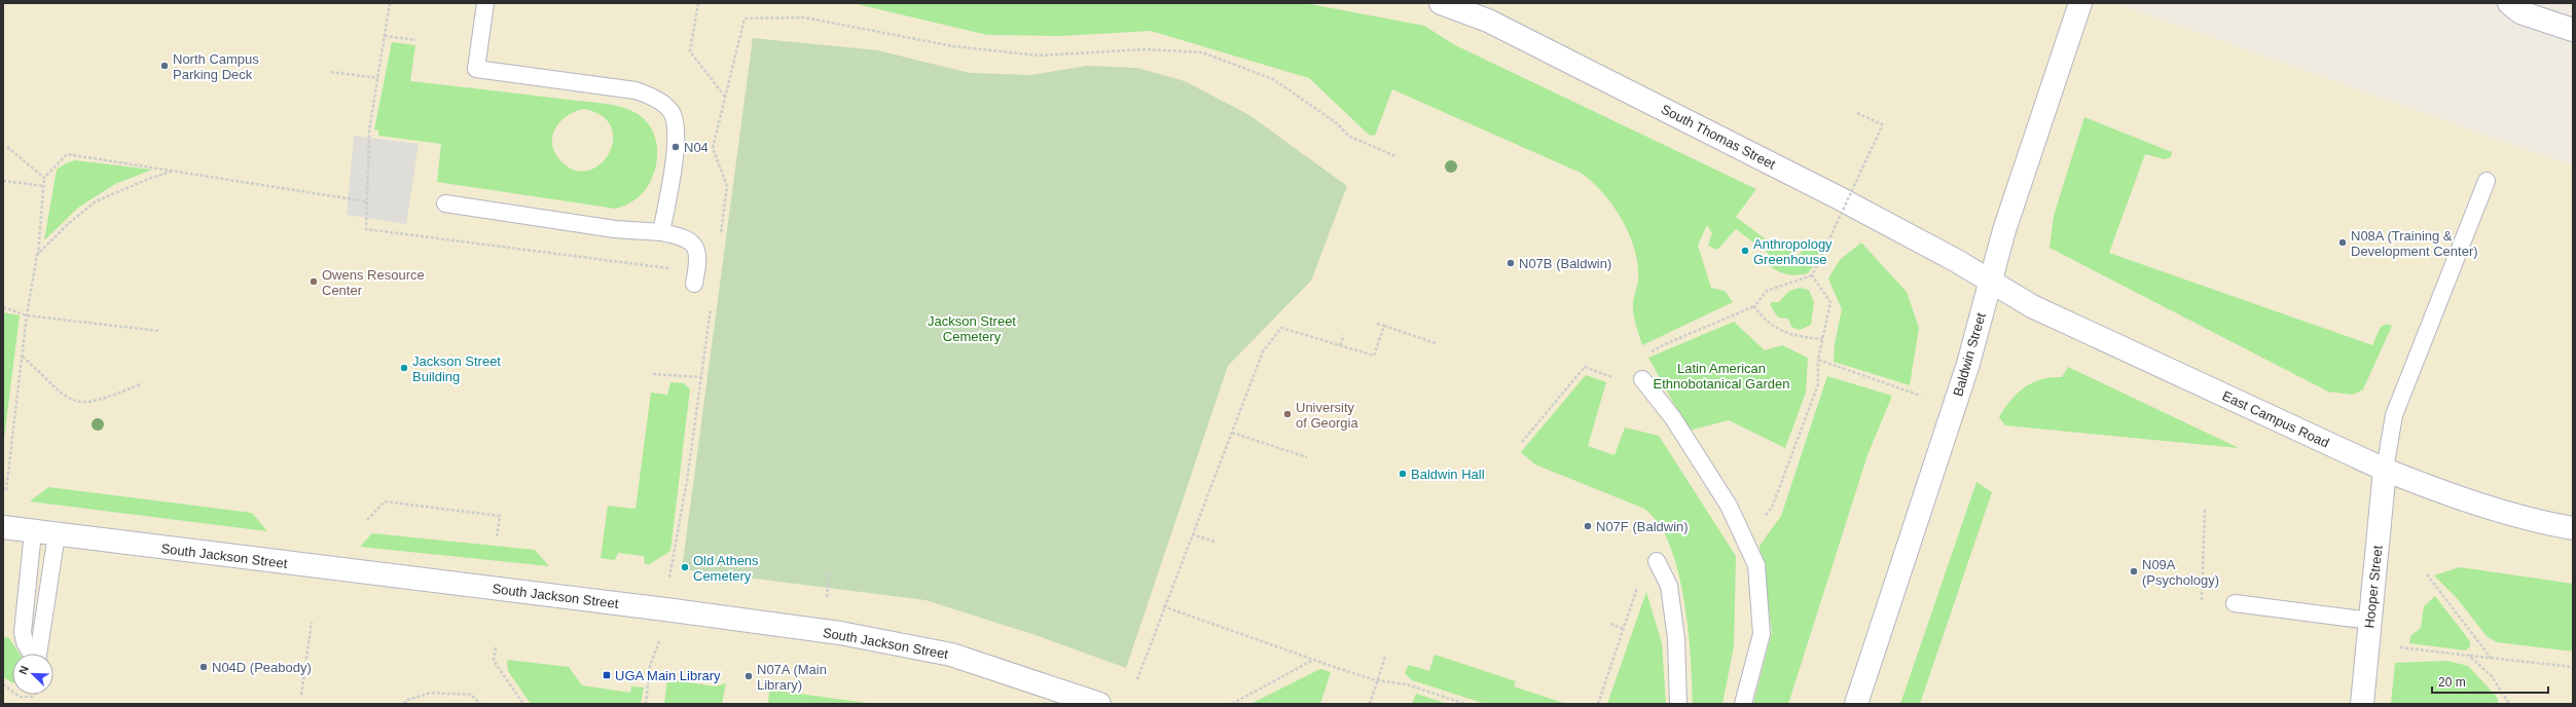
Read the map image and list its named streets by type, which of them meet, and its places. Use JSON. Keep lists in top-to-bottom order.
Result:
{
  "streets": {
    "street": [
      "South Thomas Street",
      "Baldwin Street",
      "East Campus Road",
      "South Jackson Street",
      "Hooper Street"
    ]
  },
  "crossings": [
    ["South Thomas Street", "Baldwin Street"],
    ["South Thomas Street", "East Campus Road"],
    ["Baldwin Street", "East Campus Road"],
    ["East Campus Road", "Hooper Street"]
  ],
  "parks": ["Jackson Street Cemetery", "Latin American Ethnobotanical Garden"],
  "places": {
    "other": [
      "North Campus Parking Deck",
      "N04",
      "N08A (Training & Development Center)",
      "Anthropology Greenhouse",
      "N07B (Baldwin)",
      "Owens Resource Center",
      "Jackson Street Building",
      "University of Georgia",
      "Baldwin Hall",
      "N07F (Baldwin)",
      "Old Athens Cemetery",
      "N09A (Psychology)",
      "N04D (Peabody)",
      "N07A (Main Library)"
    ],
    "transit": ["UGA Main Library"]
  },
  "scale_bar": "20 m",
  "north": "top left"
}
